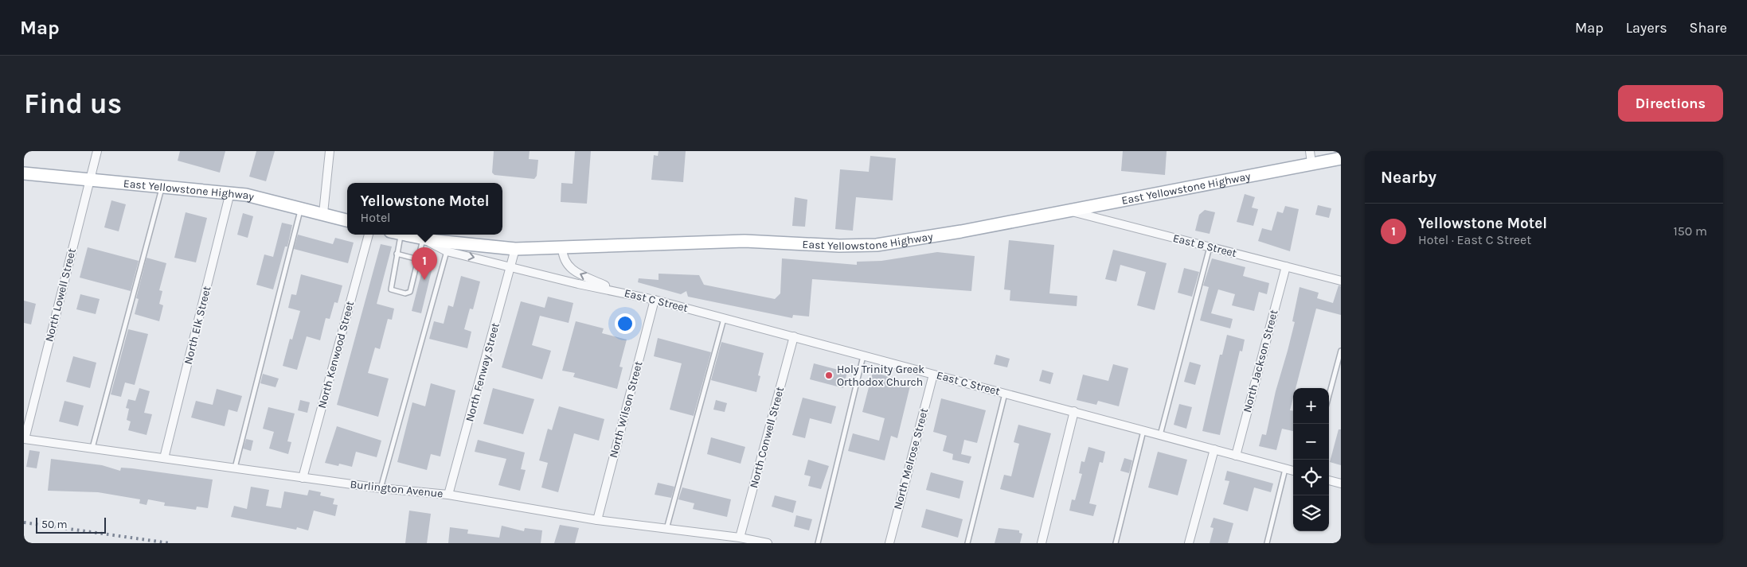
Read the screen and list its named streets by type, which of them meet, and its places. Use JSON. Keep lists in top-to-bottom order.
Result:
{
  "streets": {
    "main road": ["East Yellowstone Highway"],
    "street": [
      "East B Street",
      "North Lowell Street",
      "East C Street",
      "North Elk Street",
      "North Kenwood Street",
      "North Jackson Street",
      "North Fenway Street",
      "North Wilson Street",
      "North Conwell Street",
      "North Melrose Street",
      "Burlington Avenue"
    ]
  },
  "crossings": [
    ["East Yellowstone Highway", "East B Street"],
    ["East Yellowstone Highway", "North Lowell Street"],
    ["East Yellowstone Highway", "East C Street"],
    ["East Yellowstone Highway", "North Elk Street"],
    ["East Yellowstone Highway", "North Fenway Street"],
    ["East B Street", "North Jackson Street"],
    ["North Lowell Street", "Burlington Avenue"],
    ["East C Street", "North Jackson Street"],
    ["East C Street", "North Fenway Street"],
    ["East C Street", "North Wilson Street"],
    ["East C Street", "North Conwell Street"],
    ["East C Street", "North Melrose Street"],
    ["North Elk Street", "Burlington Avenue"],
    ["North Kenwood Street", "Burlington Avenue"],
    ["North Fenway Street", "Burlington Avenue"],
    ["North Wilson Street", "Burlington Avenue"],
    ["North Conwell Street", "Burlington Avenue"]
  ],
  "places": ["Holy Trinity Greek Orthodox Church"],
  "scale_bar": "50 m",
  "page": {
    "header": "Map",
    "nav": ["Map", "Layers", "Share"],
    "buttons": "Directions",
    "title": "Find us",
    "heading": "Nearby",
    "popup": ["Yellowstone Motel", "Hotel"],
    "list": [
      {
        "mark": "1",
        "name": "Yellowstone Motel",
        "note": "Hotel · East C Street",
        "value": "150 m"
      }
    ],
    "pins": "1",
    "map_buttons": ["+", "−"],
    "scale": "50 m"
  }
}
